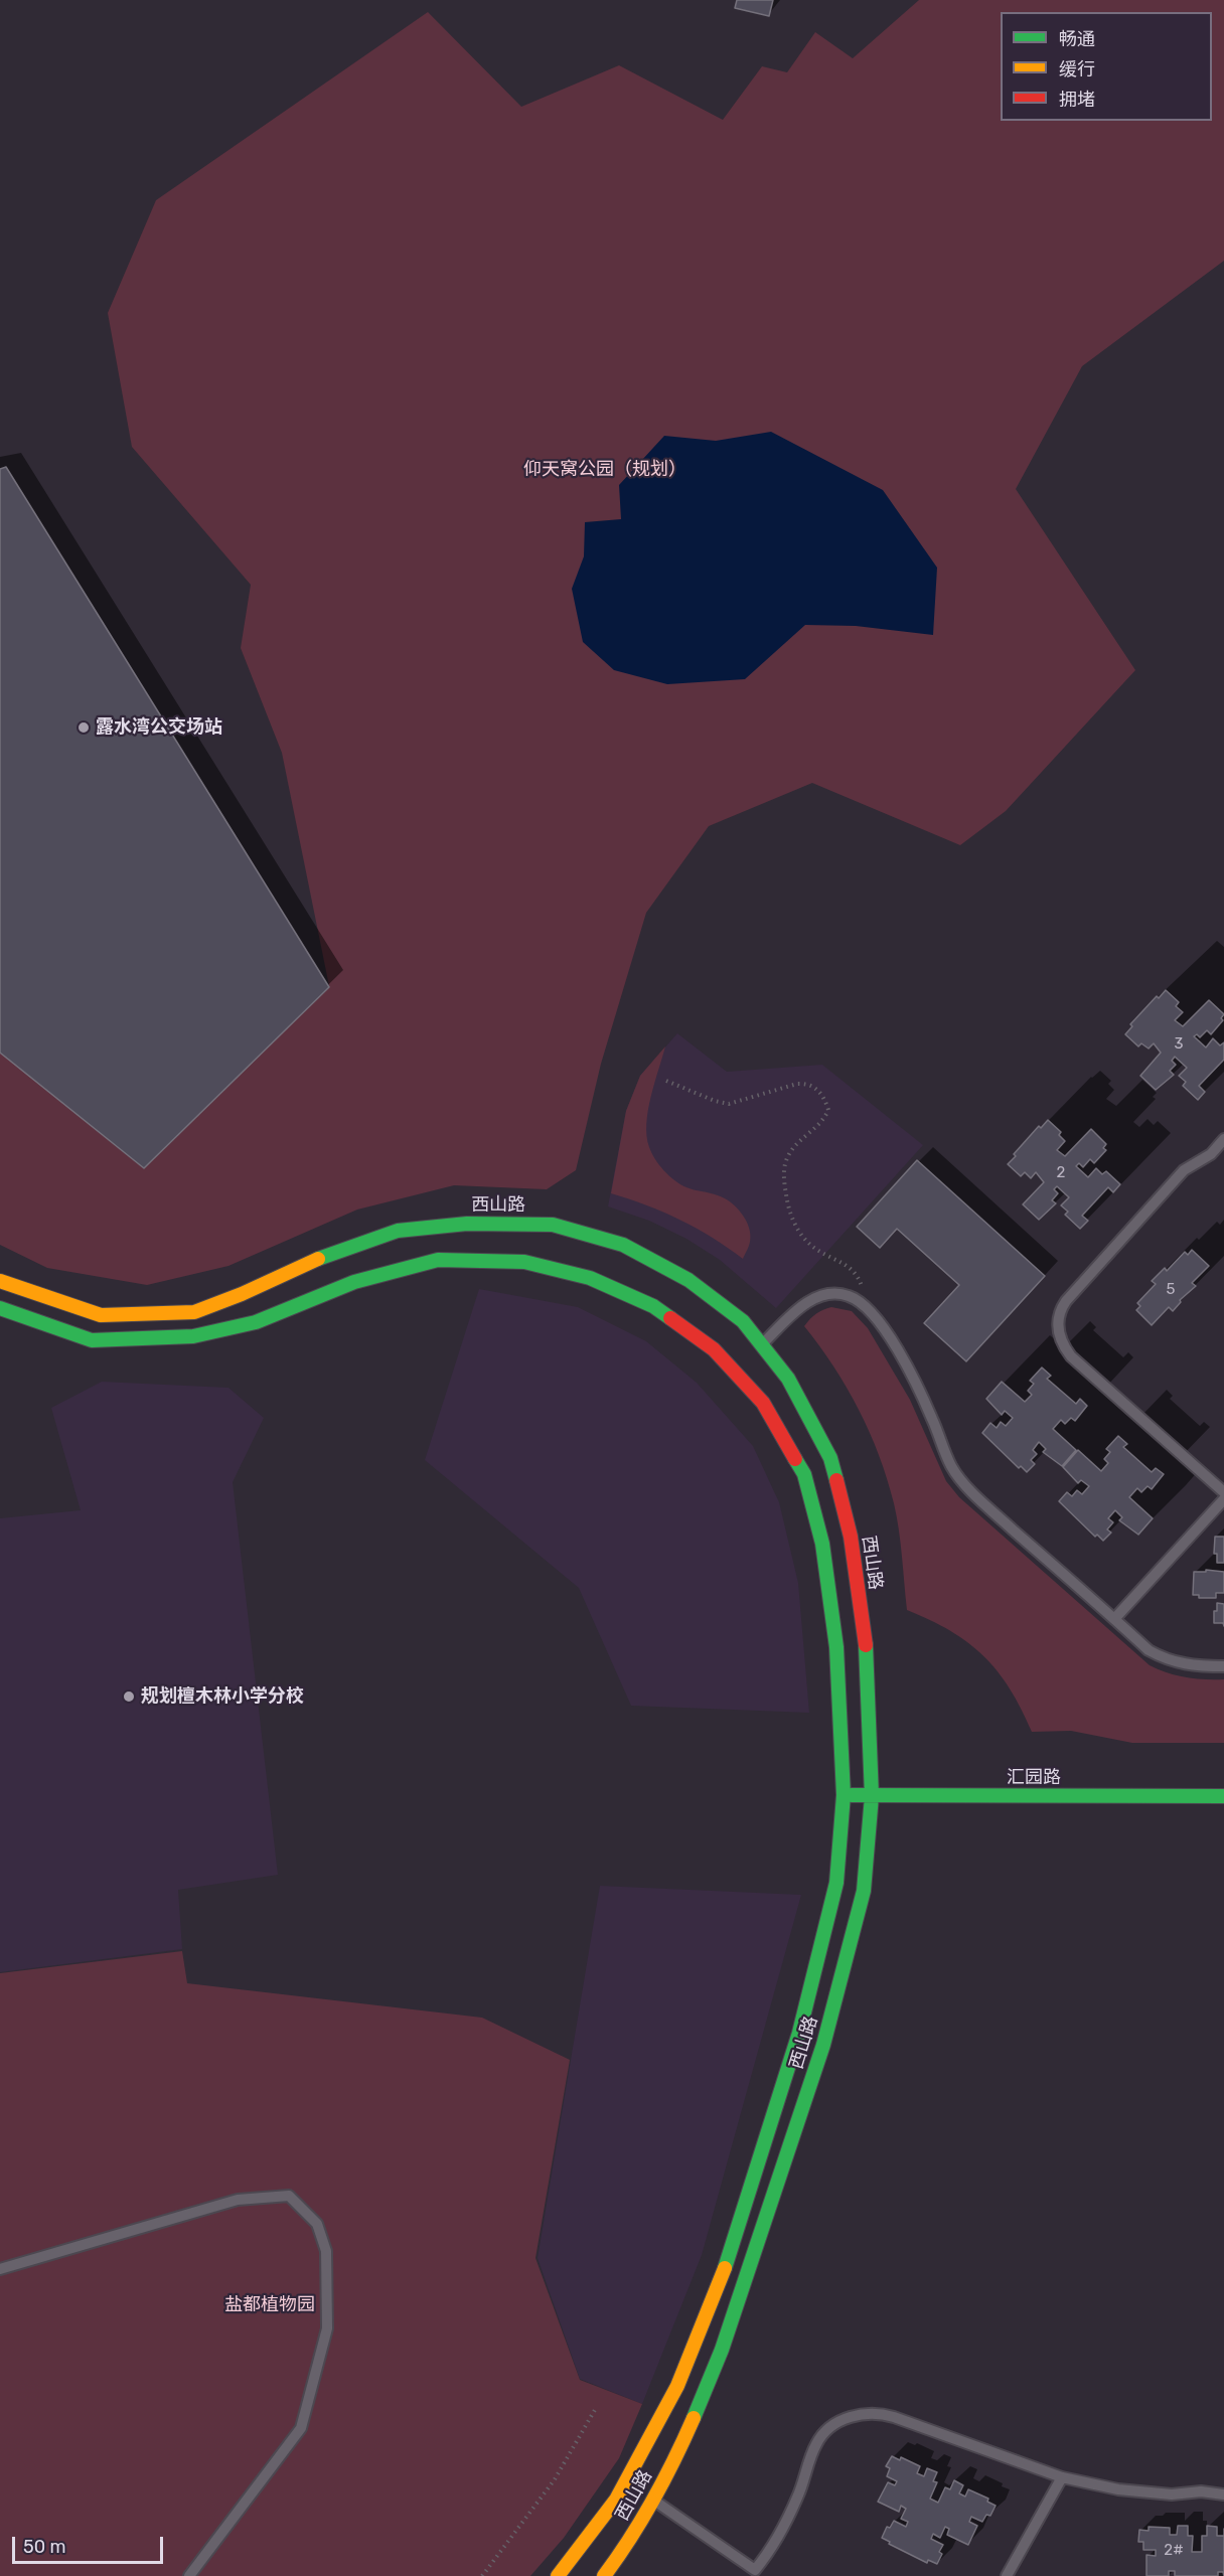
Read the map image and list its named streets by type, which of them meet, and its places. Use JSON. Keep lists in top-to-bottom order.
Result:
{
  "streets": {
    "main road": ["西山路", "汇园路"]
  },
  "crossings": [
    ["西山路", "汇园路"]
  ],
  "parks": ["仰天窝公园（规划）", "盐都植物园"],
  "places": ["露水湾公交场站", "规划檀木林小学分校"],
  "house_numbers": [
    "3",
    "2",
    "5",
    "2#"
  ],
  "legend": ["畅通", "缓行", "拥堵"],
  "scale_bar": "50 m"
}
